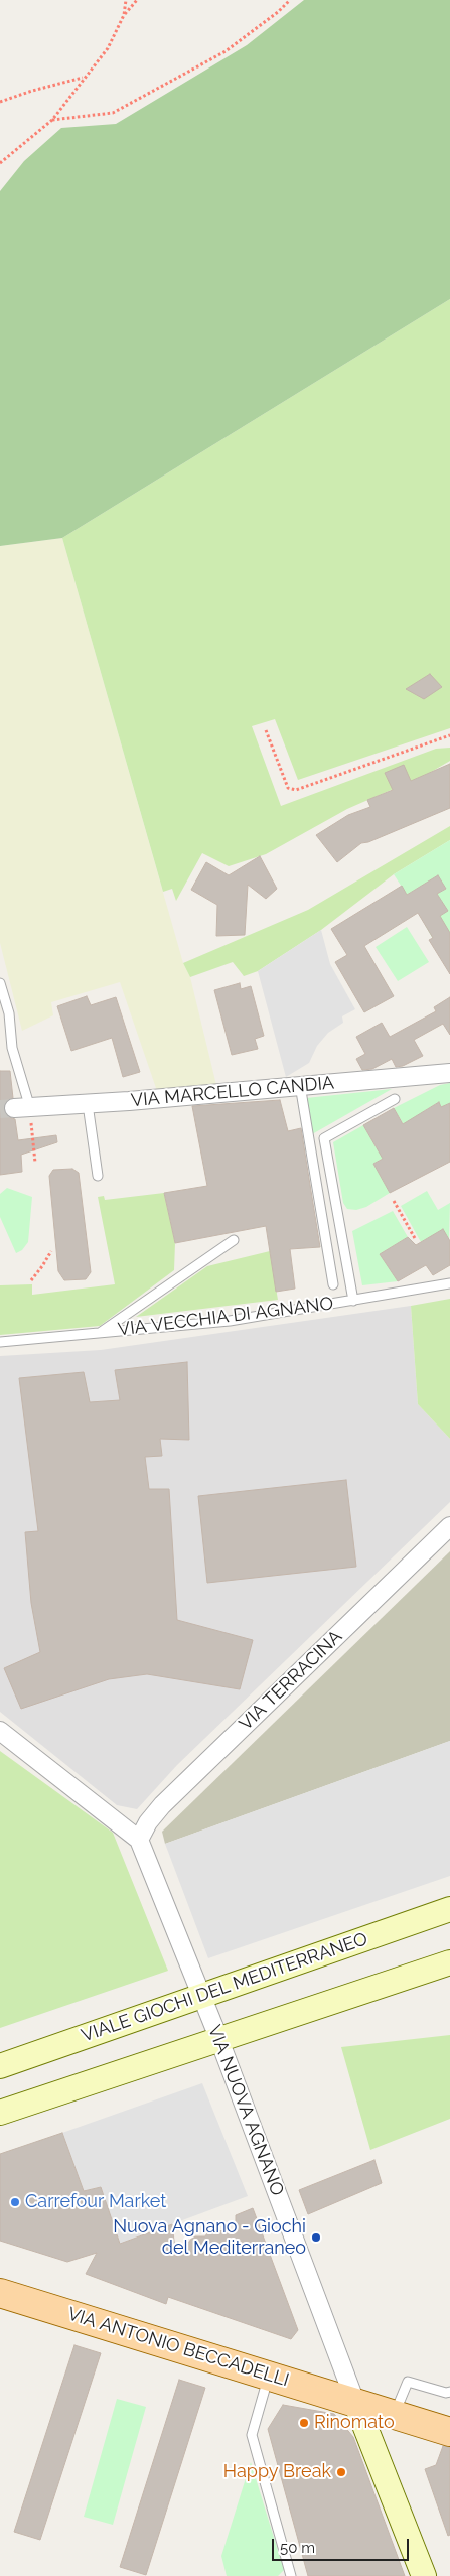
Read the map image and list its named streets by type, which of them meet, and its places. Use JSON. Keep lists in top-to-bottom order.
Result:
{
  "streets": {
    "main road": ["VIALE GIOCHI DEL MEDITERRANEO", "VIA NUOVA AGNANO", "VIA ANTONIO BECCADELLI"],
    "street": ["VIA MARCELLO CANDIA", "VIA TERRACINA"],
    "lane": ["VIA VECCHIA DI AGNANO"]
  },
  "crossings": [
    ["VIA TERRACINA", "VIA NUOVA AGNANO"],
    ["VIALE GIOCHI DEL MEDITERRANEO", "VIA NUOVA AGNANO"],
    ["VIA NUOVA AGNANO", "VIA ANTONIO BECCADELLI"]
  ],
  "places": [
    "Carrefour Market",
    "Nuova Agnano - Giochi del Mediterraneo",
    "Rinomato",
    "Happy Break"
  ],
  "scale_bar": "50 m"
}
